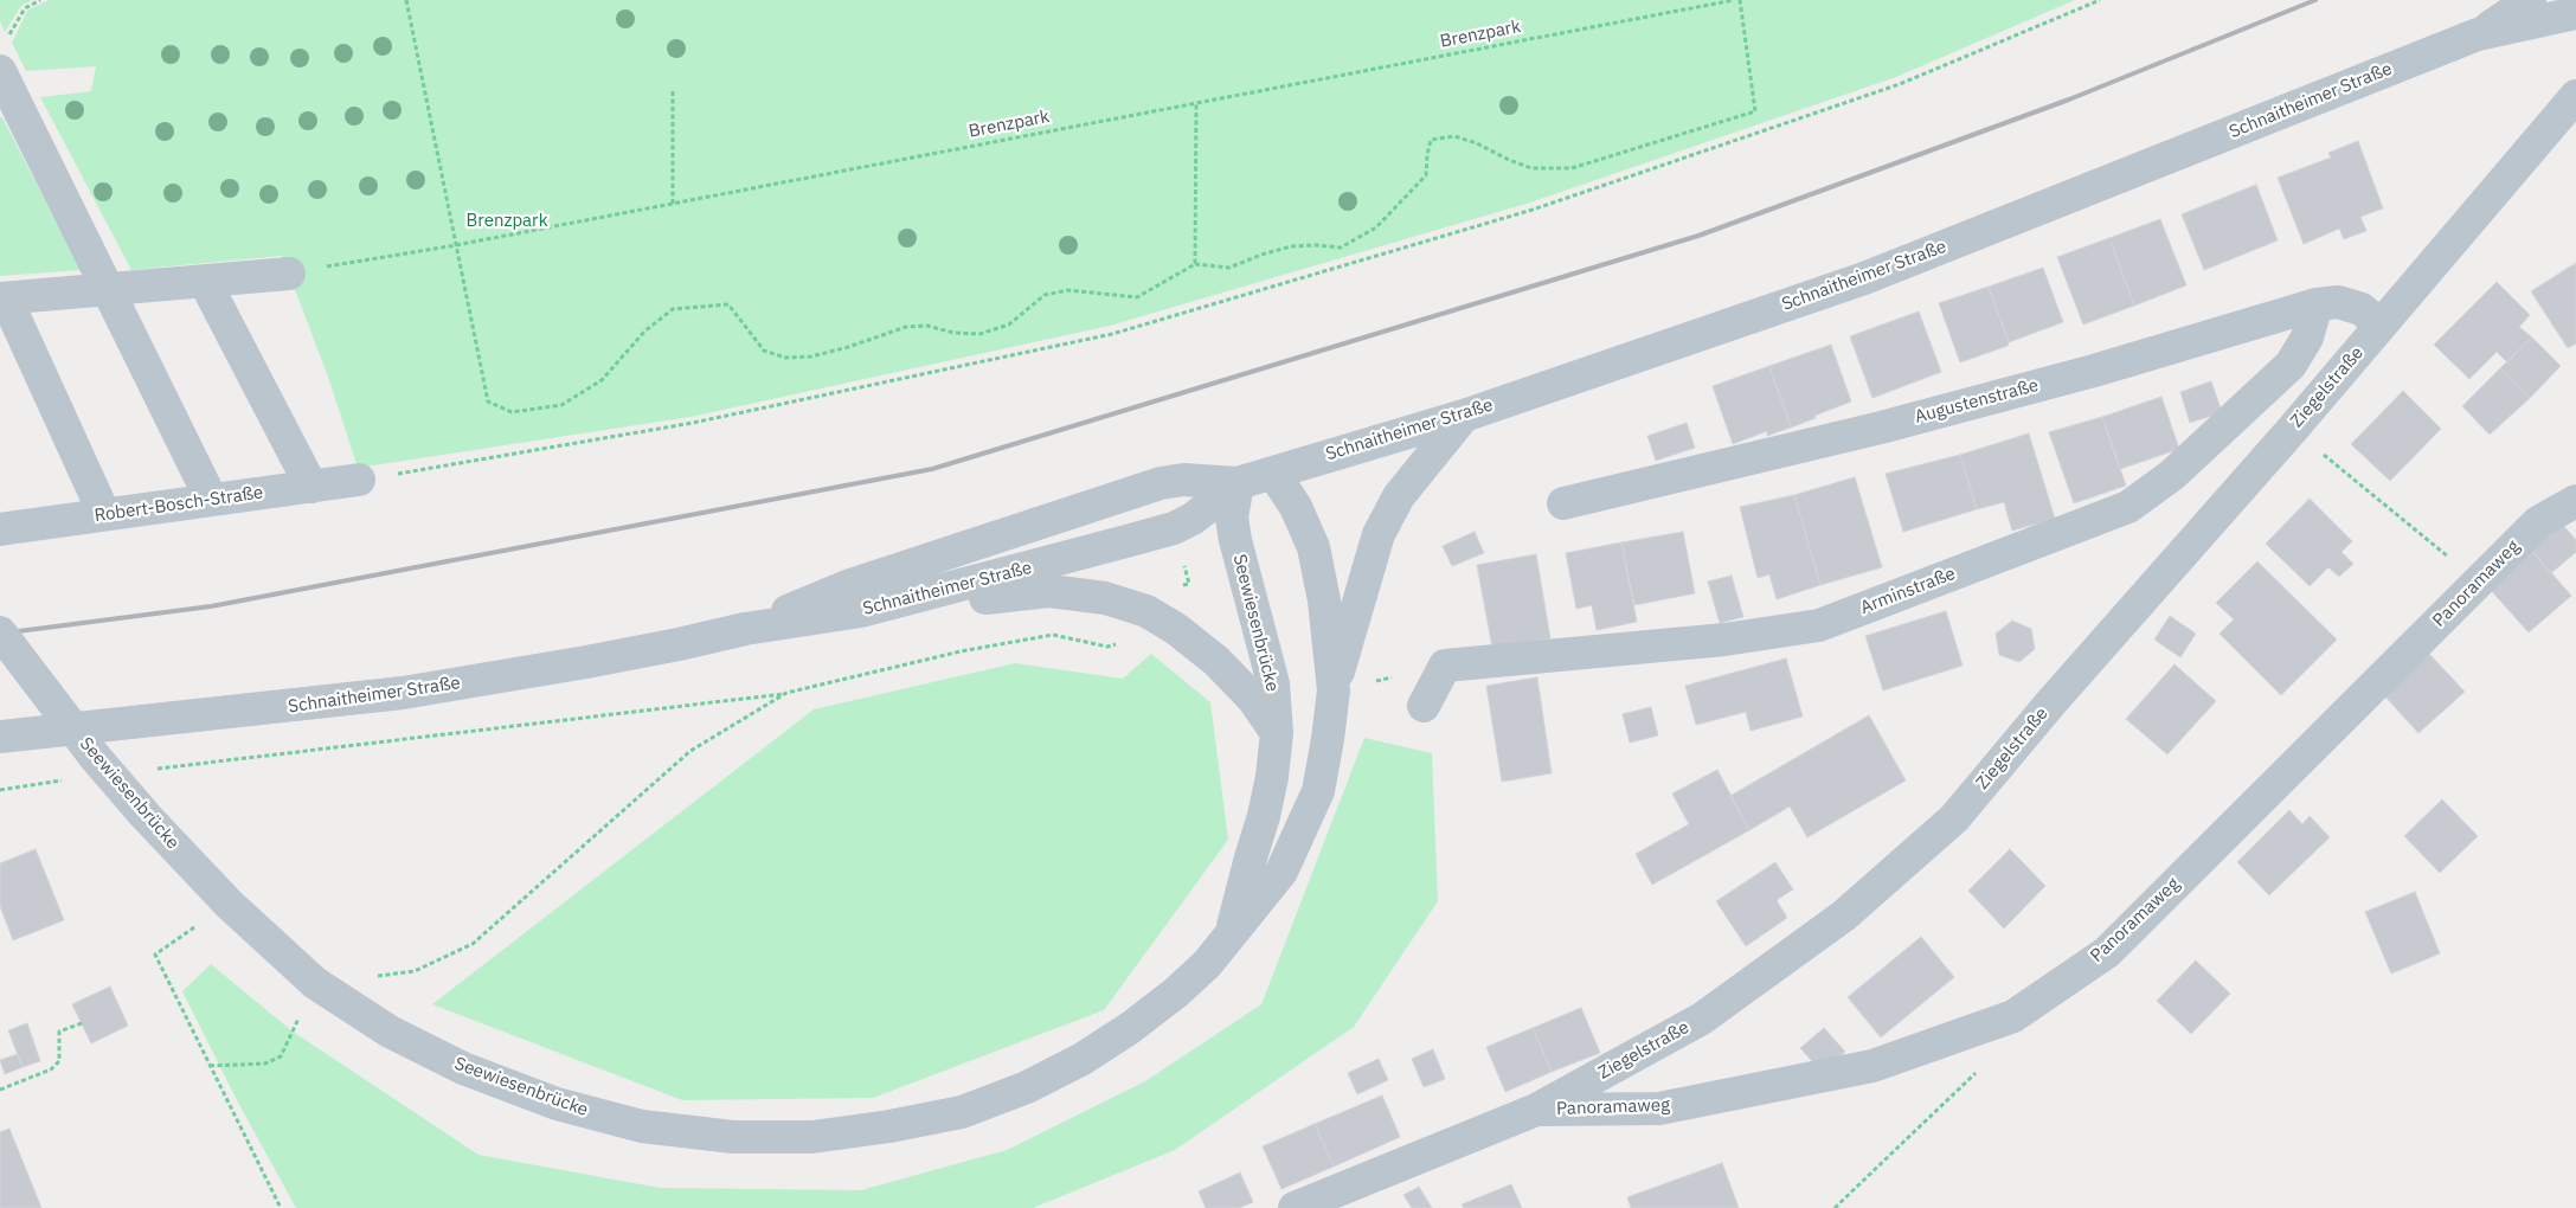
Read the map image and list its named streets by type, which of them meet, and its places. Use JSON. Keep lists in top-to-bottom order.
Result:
{
  "streets": {
    "street": [
      "Schnaitheimer Straße",
      "Ziegelstraße",
      "Augustenstraße",
      "Robert-Bosch-Straße",
      "Panoramaweg",
      "Arminstraße",
      "Seewiesenbrücke"
    ],
    "path": ["Brenzpark"]
  },
  "crossings": [
    ["Schnaitheimer Straße", "Seewiesenbrücke"],
    ["Ziegelstraße", "Augustenstraße"],
    ["Ziegelstraße", "Panoramaweg"],
    ["Augustenstraße", "Arminstraße"]
  ],
  "parks": ["Brenzpark"]
}
